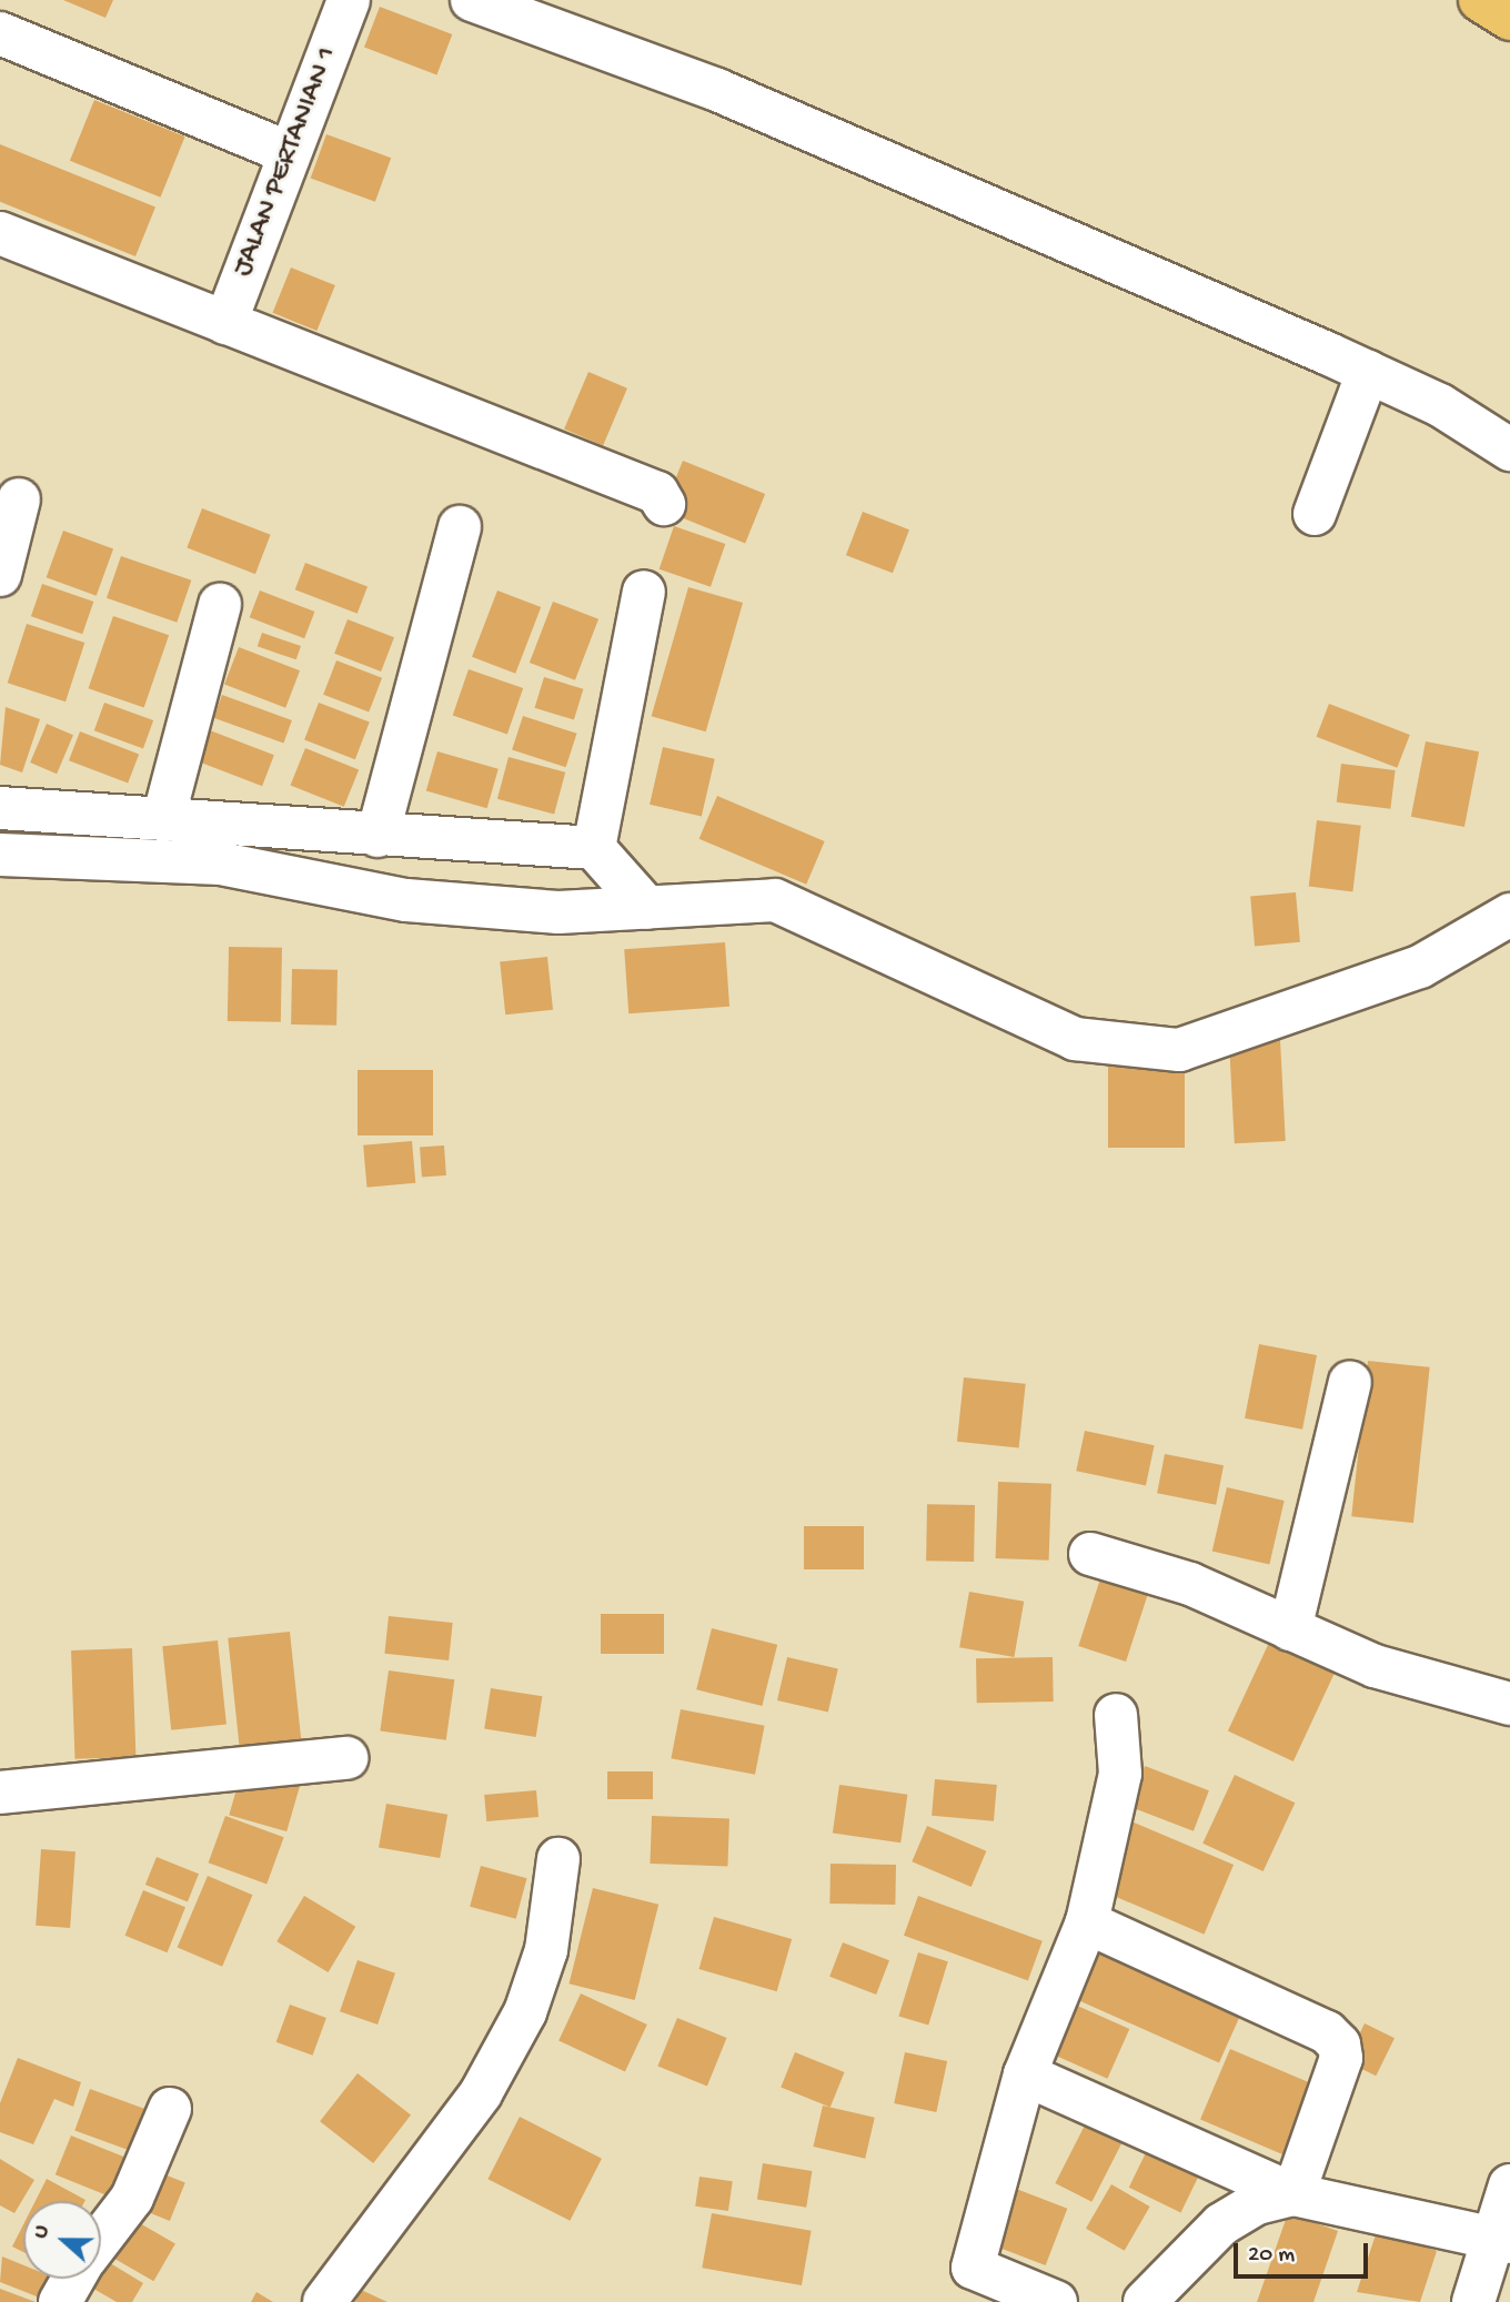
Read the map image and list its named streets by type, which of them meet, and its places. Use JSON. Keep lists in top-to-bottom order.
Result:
{
  "streets": {
    "street": ["JALAN PERTANIAN 1"]
  },
  "scale_bar": "20 m",
  "north": "left"
}
